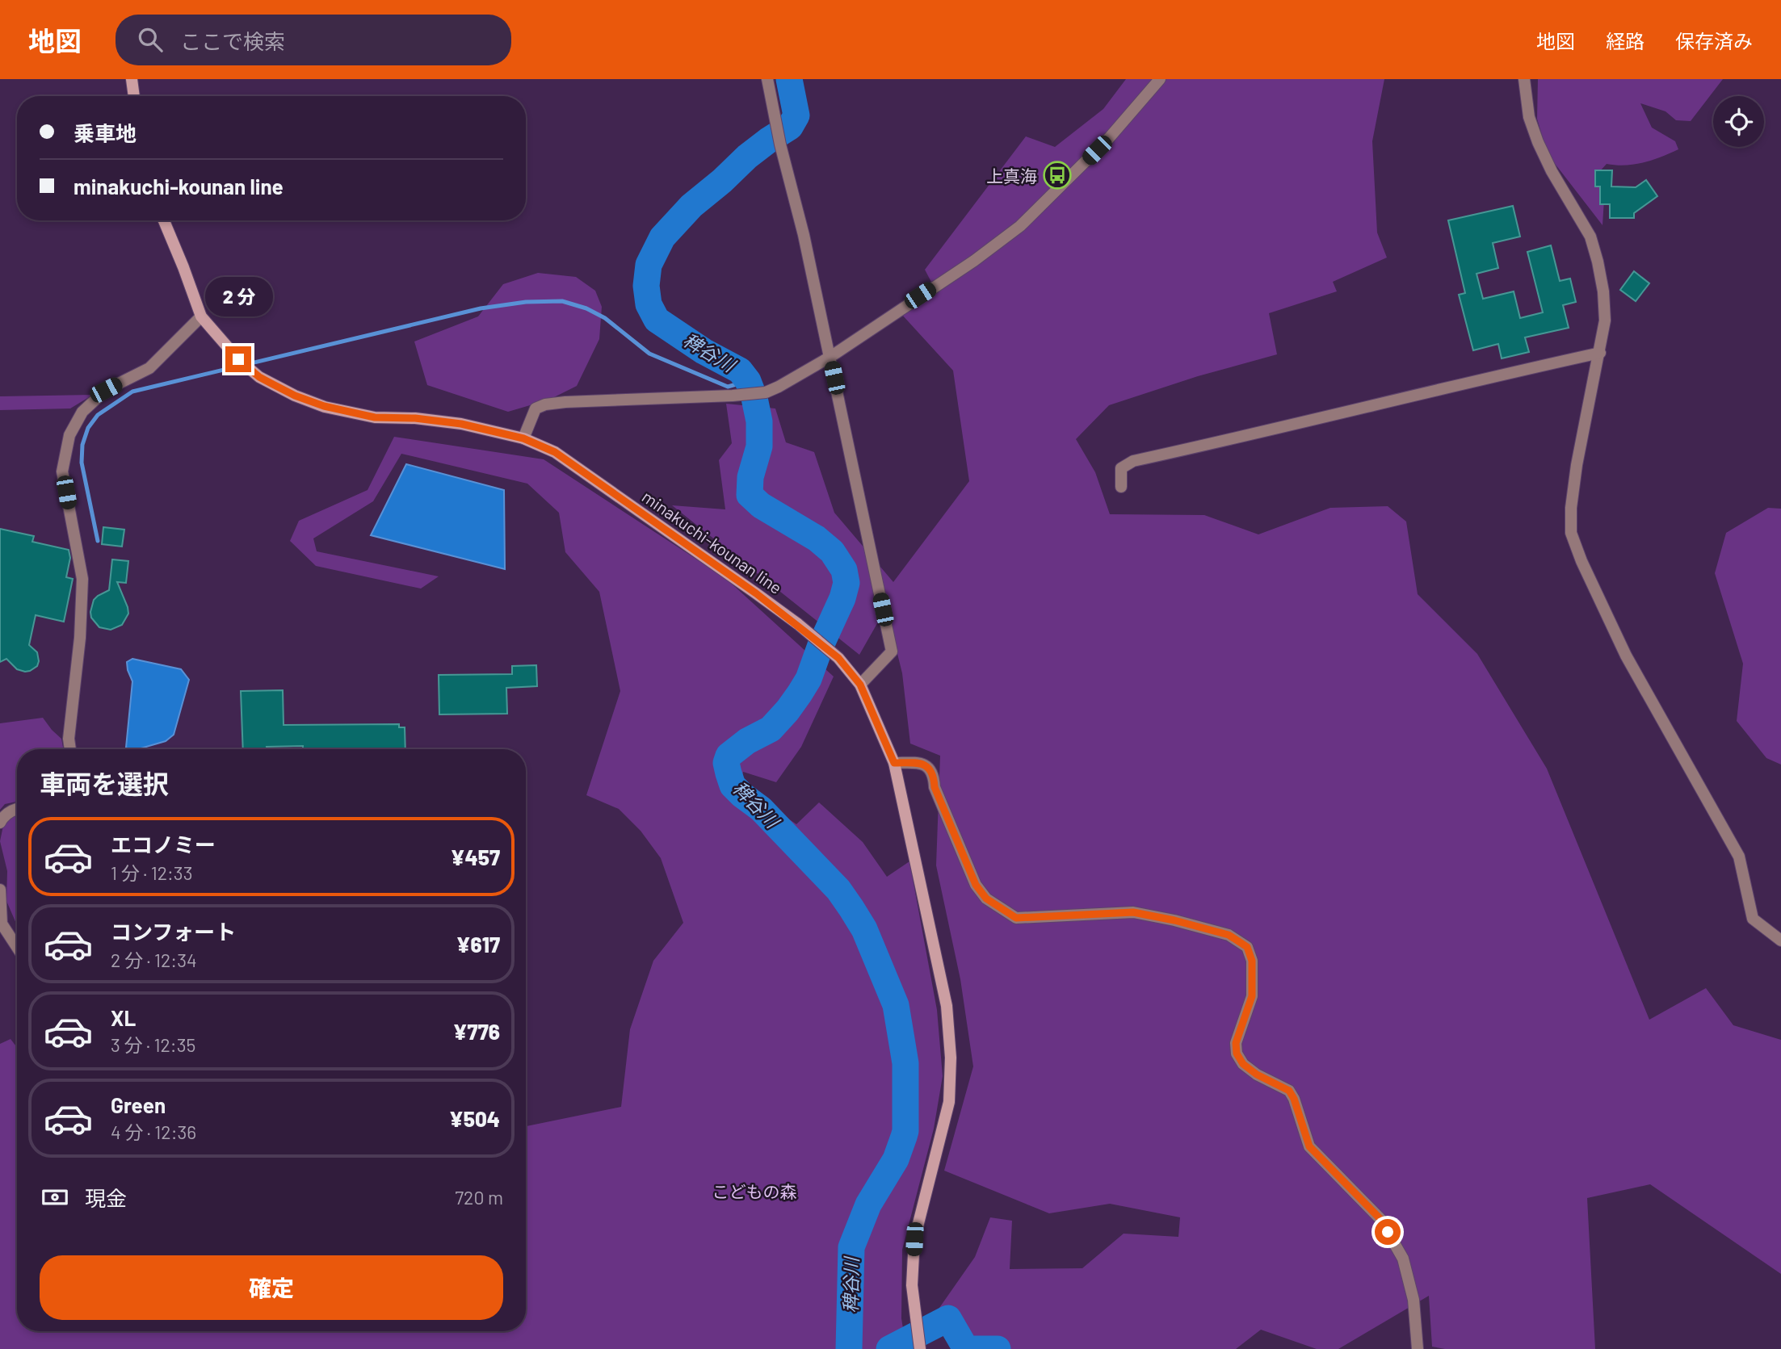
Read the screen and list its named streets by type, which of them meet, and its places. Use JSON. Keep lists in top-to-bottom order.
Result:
{
  "streets": {
    "main road": ["minakuchi-kounan line"]
  },
  "water": ["稗谷川"],
  "parks": ["こどもの森"],
  "places": {
    "bus stop": ["上真海"]
  },
  "page": {
    "header": "地図",
    "search": "ここで検索",
    "nav": ["地図", "経路", "保存済み"],
    "banner": ["乗車地", "minakuchi-kounan line"],
    "bubble": "2 分",
    "heading": "車両を選択",
    "list": [
      {
        "name": "エコノミー",
        "note": "1 分 · 12:33",
        "value": "¥457"
      },
      {
        "name": "コンフォート",
        "note": "2 分 · 12:34",
        "value": "¥617"
      },
      {
        "name": "XL",
        "note": "3 分 · 12:35",
        "value": "¥776"
      },
      {
        "name": "Green",
        "note": "4 分 · 12:36",
        "value": "¥504"
      }
    ],
    "pay": ["現金", "720 m"],
    "buttons": "確定"
  }
}
